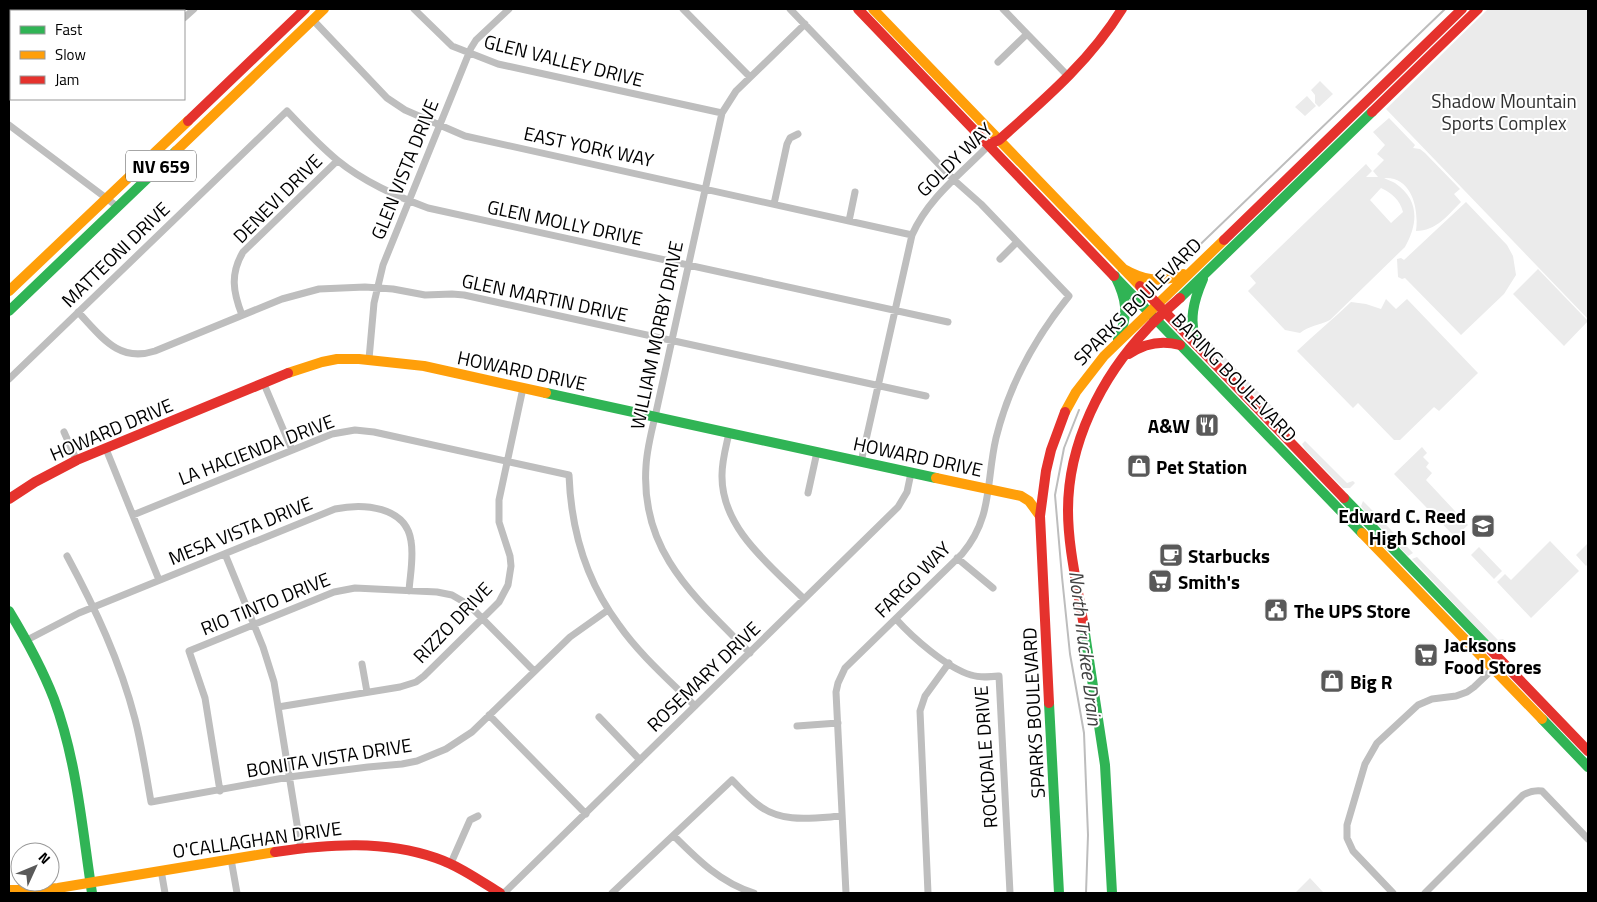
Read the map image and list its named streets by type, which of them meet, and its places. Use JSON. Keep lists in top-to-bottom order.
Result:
{
  "streets": {
    "main road": [
      "EAST YORK WAY",
      "GOLDY WAY",
      "NV 659",
      "SPARKS BOULEVARD",
      "HOWARD DRIVE",
      "BARING BOULEVARD",
      "O'CALLAGHAN DRIVE"
    ],
    "street": [
      "GLEN VALLEY DRIVE",
      "GLEN VISTA DRIVE",
      "DENEVI DRIVE",
      "GLEN MOLLY DRIVE",
      "MATTEONI DRIVE",
      "GLEN MARTIN DRIVE",
      "WILLIAM MORBY DRIVE",
      "LA HACIENDA DRIVE",
      "MESA VISTA DRIVE",
      "FARGO WAY",
      "RIO TINTO DRIVE",
      "RIZZO DRIVE",
      "ROSEMARY DRIVE",
      "BONITA VISTA DRIVE",
      "ROCKDALE DRIVE"
    ]
  },
  "crossings": [
    ["GLEN VALLEY DRIVE", "GLEN VISTA DRIVE"],
    ["GLEN VALLEY DRIVE", "WILLIAM MORBY DRIVE"],
    ["EAST YORK WAY", "GOLDY WAY"],
    ["EAST YORK WAY", "NV 659"],
    ["EAST YORK WAY", "GLEN VISTA DRIVE"],
    ["EAST YORK WAY", "WILLIAM MORBY DRIVE"],
    ["GOLDY WAY", "GLEN MOLLY DRIVE"],
    ["GOLDY WAY", "GLEN MARTIN DRIVE"],
    ["GOLDY WAY", "HOWARD DRIVE"],
    ["GOLDY WAY", "BARING BOULEVARD"],
    ["GLEN VISTA DRIVE", "GLEN MOLLY DRIVE"],
    ["GLEN VISTA DRIVE", "GLEN MARTIN DRIVE"],
    ["GLEN VISTA DRIVE", "HOWARD DRIVE"],
    ["DENEVI DRIVE", "GLEN MOLLY DRIVE"],
    ["DENEVI DRIVE", "GLEN MARTIN DRIVE"],
    ["GLEN MOLLY DRIVE", "MATTEONI DRIVE"],
    ["GLEN MOLLY DRIVE", "WILLIAM MORBY DRIVE"],
    ["MATTEONI DRIVE", "GLEN MARTIN DRIVE"],
    ["GLEN MARTIN DRIVE", "WILLIAM MORBY DRIVE"],
    ["SPARKS BOULEVARD", "HOWARD DRIVE"],
    ["SPARKS BOULEVARD", "BARING BOULEVARD"],
    ["WILLIAM MORBY DRIVE", "HOWARD DRIVE"],
    ["WILLIAM MORBY DRIVE", "ROSEMARY DRIVE"],
    ["HOWARD DRIVE", "FARGO WAY"],
    ["HOWARD DRIVE", "RIZZO DRIVE"],
    ["HOWARD DRIVE", "ROSEMARY DRIVE"],
    ["LA HACIENDA DRIVE", "RIZZO DRIVE"],
    ["LA HACIENDA DRIVE", "BONITA VISTA DRIVE"],
    ["MESA VISTA DRIVE", "RIO TINTO DRIVE"],
    ["MESA VISTA DRIVE", "BONITA VISTA DRIVE"],
    ["FARGO WAY", "ROCKDALE DRIVE"],
    ["RIO TINTO DRIVE", "RIZZO DRIVE"],
    ["RIO TINTO DRIVE", "BONITA VISTA DRIVE"]
  ],
  "water": ["North Truckee Drain"],
  "parks": ["Shadow Mountain Sports Complex"],
  "places": {
    "restaurant": ["A&W"],
    "shop": ["Pet Station", "Big R"],
    "school or university": ["Edward C. Reed High School"],
    "cafe": ["Starbucks"],
    "supermarket": ["Smith's", "Jacksons Food Stores"],
    "public building": ["The UPS Store"]
  },
  "legend": ["Fast", "Slow", "Jam"],
  "north": "top right"
}
